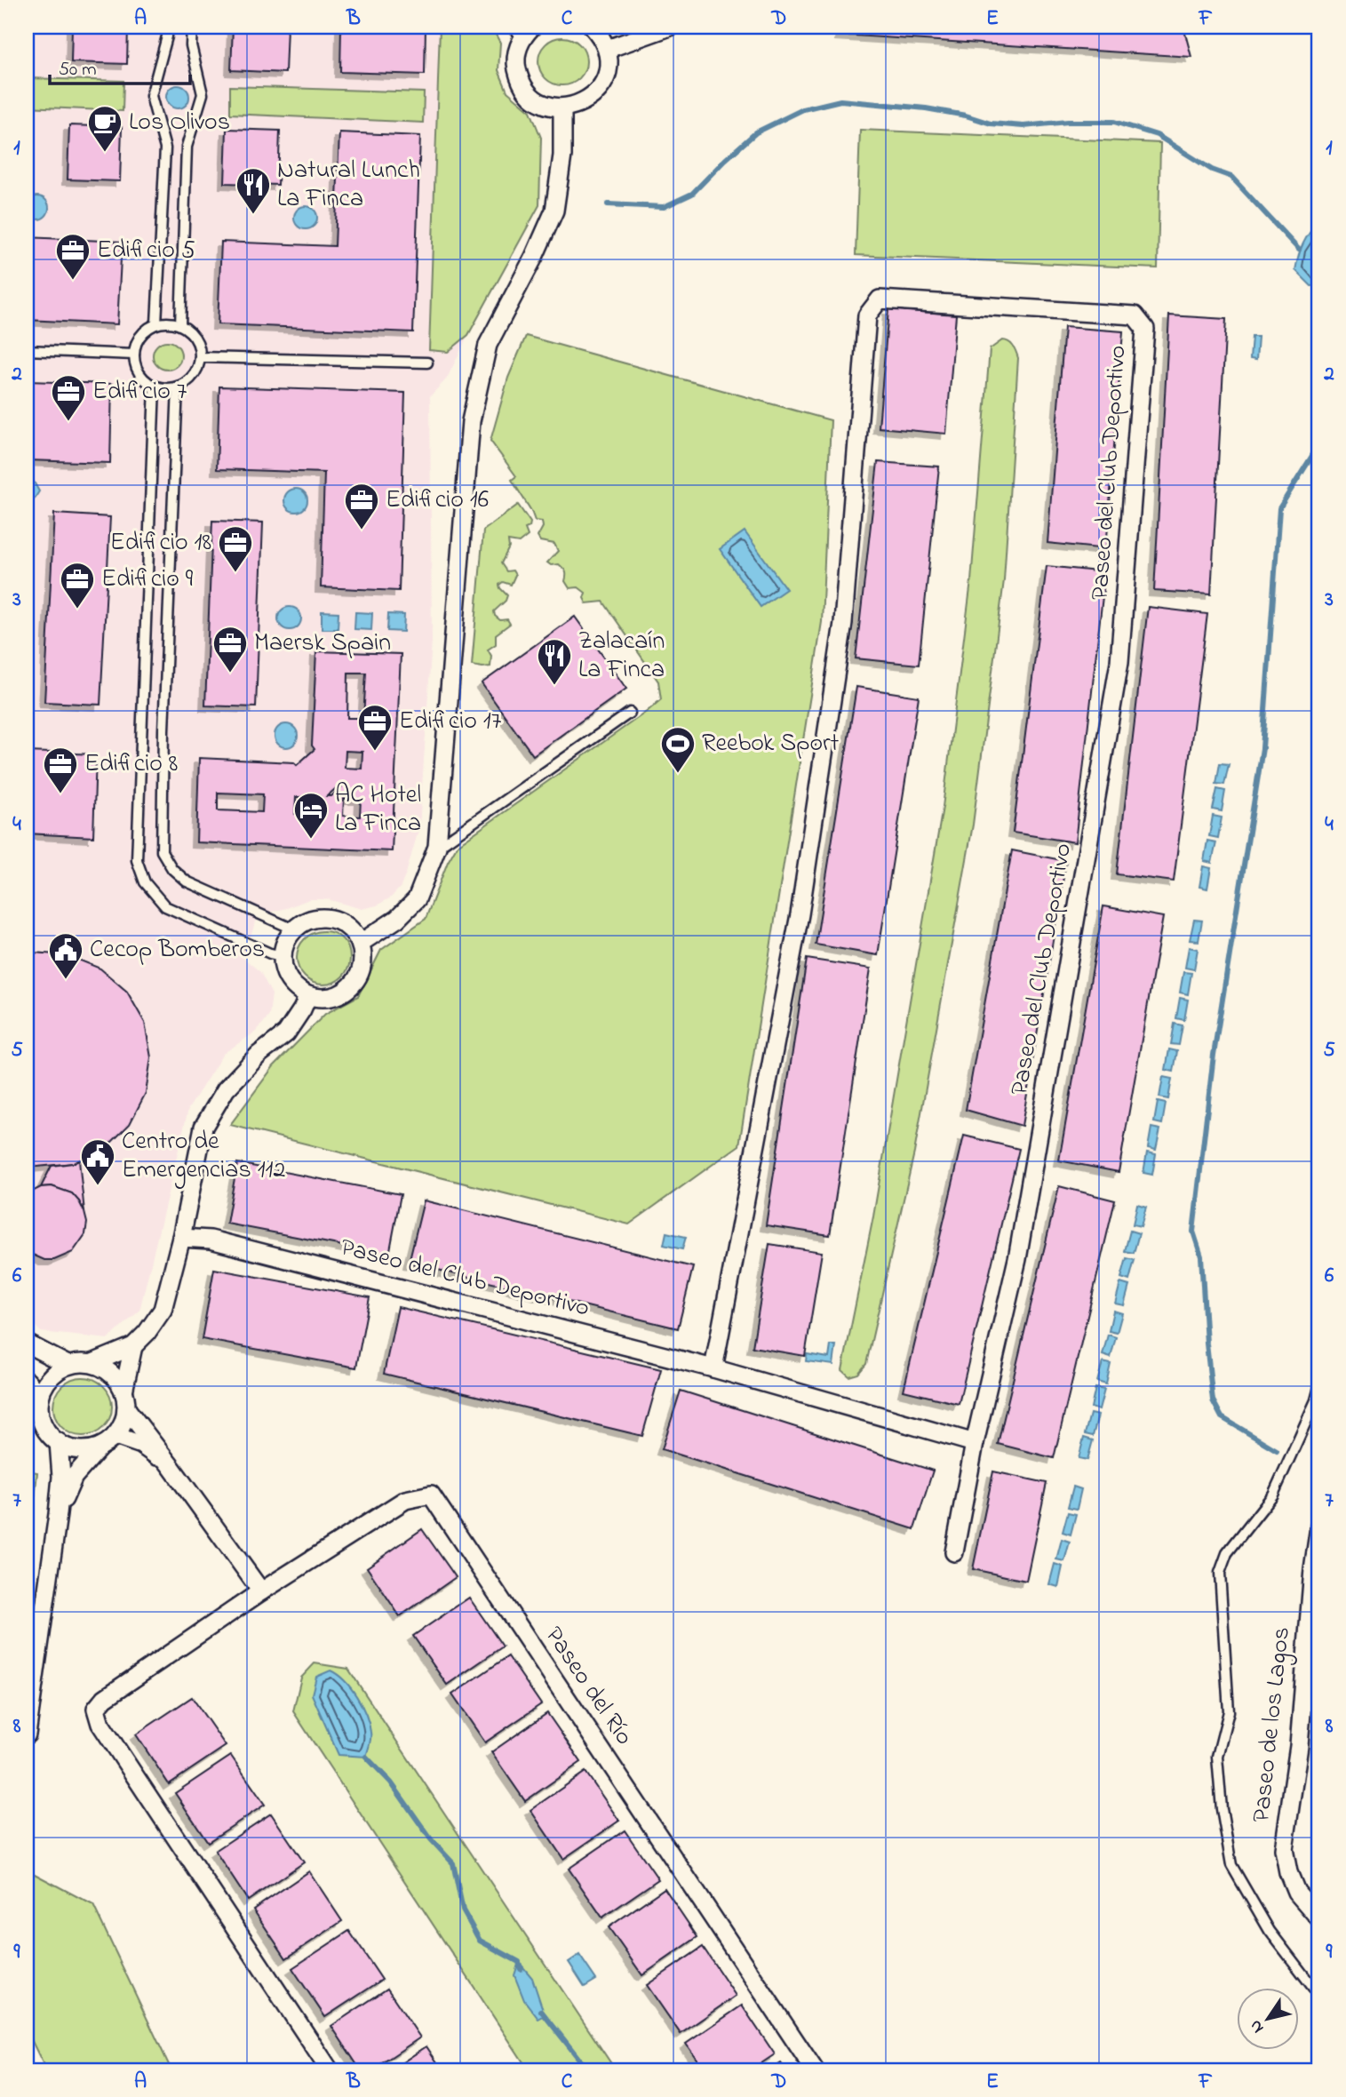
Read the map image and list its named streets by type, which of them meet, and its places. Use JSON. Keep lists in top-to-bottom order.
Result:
{
  "streets": {
    "street": ["Paseo del Club Deportivo", "Paseo del Río", "Paseo de los Lagos"]
  },
  "places": {
    "cafe": ["Los Olivos"],
    "restaurant": ["Natural Lunch La Finca", "Zalacaín La Finca"],
    "office": [
      "Edificio 5",
      "Edificio 7",
      "Edificio 16",
      "Edificio 18",
      "Edificio 9",
      "Maersk Spain",
      "Edificio 17",
      "Edificio 8"
    ],
    "sports": ["Reebok Sport"],
    "hotel": ["AC Hotel La Finca"],
    "public building": ["Cecop Bomberos", "Centro de Emergencias 112"]
  },
  "scale_bar": "50 m",
  "north": "bottom left",
  "grid": {
    "columns": [
      "A",
      "B",
      "C",
      "D",
      "E",
      "F"
    ],
    "rows": [
      "1",
      "2",
      "3",
      "4",
      "5",
      "6",
      "7",
      "8",
      "9"
    ]
  }
}
